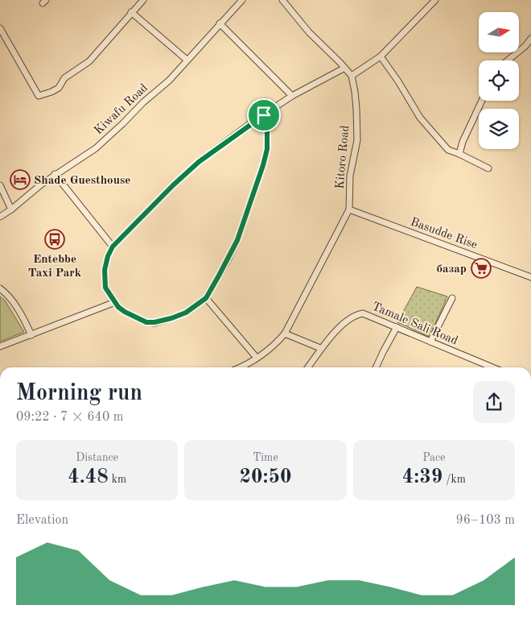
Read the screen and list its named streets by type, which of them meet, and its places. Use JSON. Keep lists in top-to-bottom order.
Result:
{
  "streets": {
    "street": [
      "Kiwafu Road",
      "Kitoro Road",
      "Basudde Rise",
      "Tamale Sali Road"
    ]
  },
  "crossings": [
    ["Kitoro Road", "Basudde Rise"]
  ],
  "places": {
    "hotel": ["Shade Guesthouse"],
    "bus stop": ["Entebbe Taxi Park"],
    "supermarket": ["базар"]
  },
  "north": "right",
  "page": {
    "heading": ["Morning run", "09:22 · 7 × 640 m"],
    "stats": [
      ["Distance", "4.48 km"],
      ["Time", "20:50"],
      ["Pace", "4:39 /km"]
    ],
    "chart": ["Elevation", "96–103 m"]
  }
}
